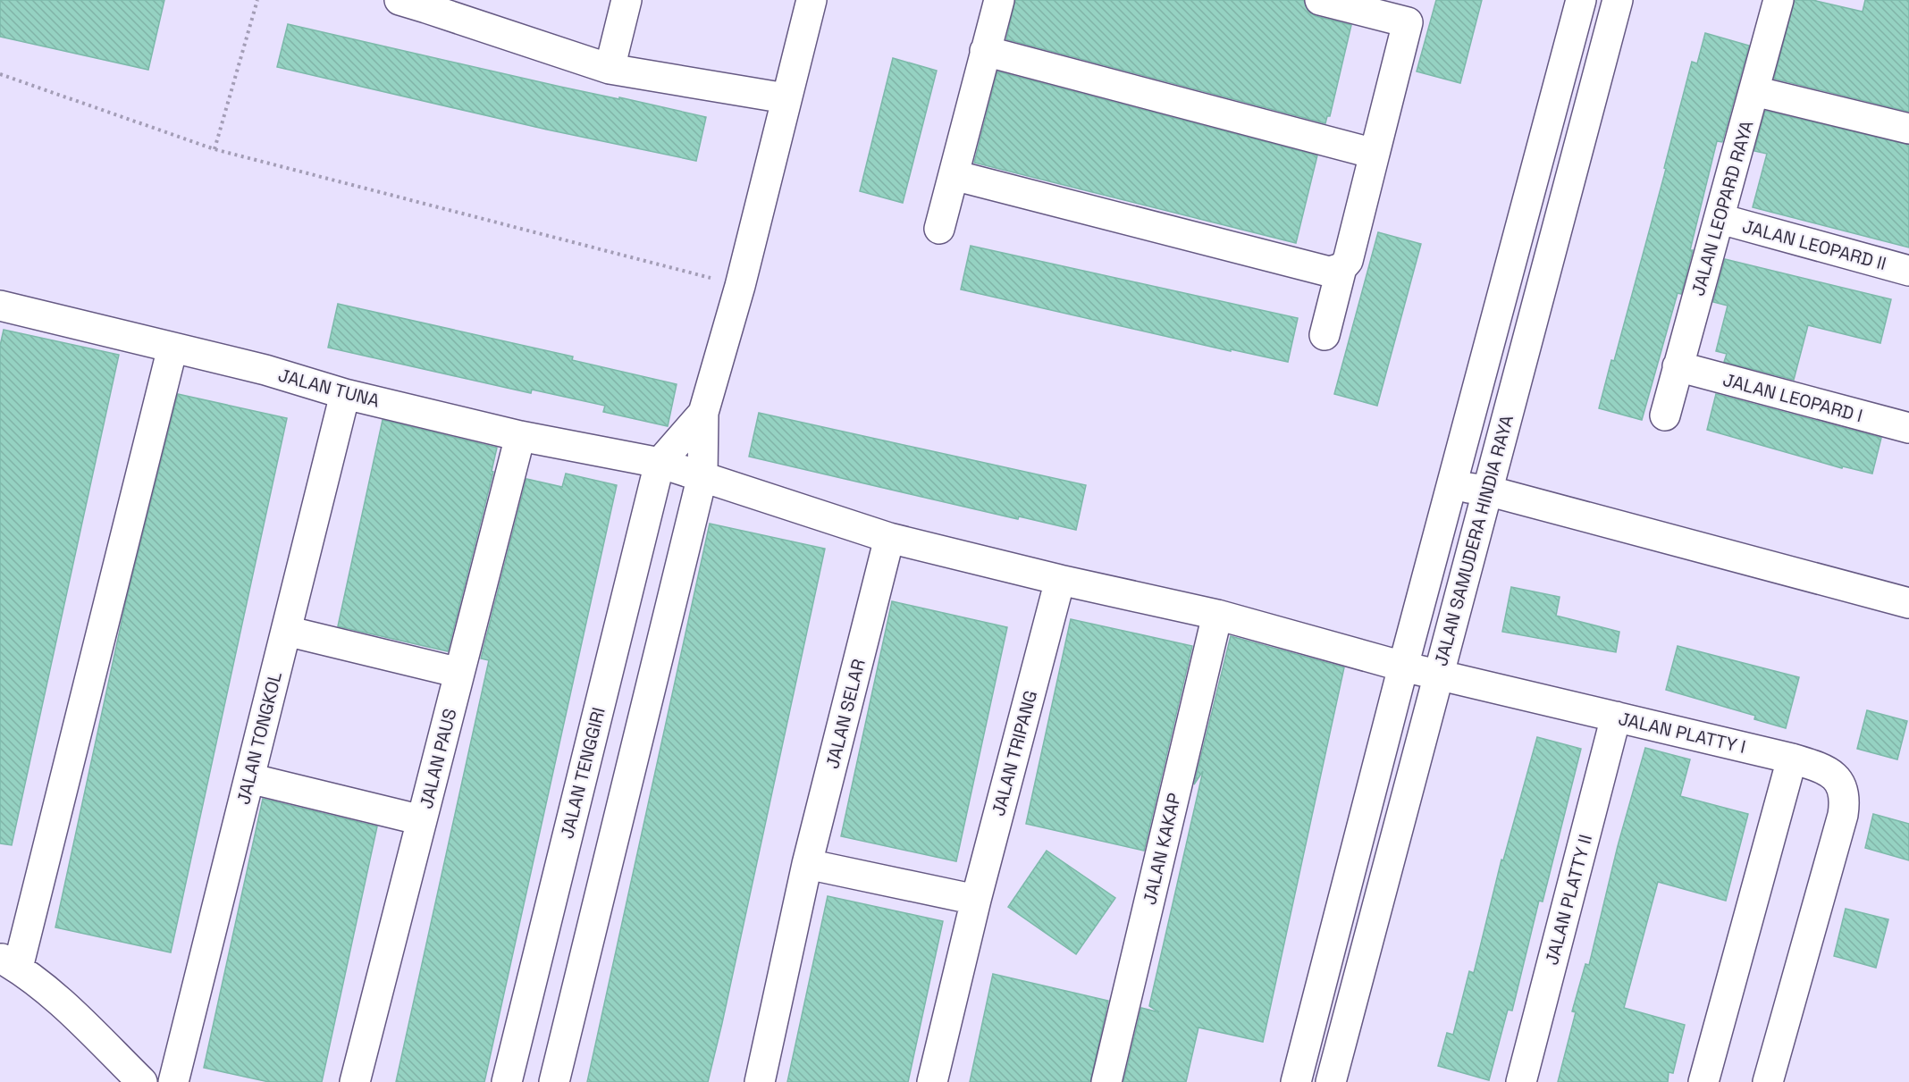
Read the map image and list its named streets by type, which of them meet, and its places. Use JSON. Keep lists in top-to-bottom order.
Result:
{
  "streets": {
    "street": [
      "JALAN LEOPARD RAYA",
      "JALAN LEOPARD II",
      "JALAN TUNA",
      "JALAN LEOPARD I",
      "JALAN SAMUDERA HINDIA RAYA",
      "JALAN SELAR",
      "JALAN PLATTY I",
      "JALAN TONGKOL",
      "JALAN TRIPANG",
      "JALAN PAUS",
      "JALAN TENGGIRI",
      "JALAN KAKAP",
      "JALAN PLATTY II"
    ]
  },
  "crossings": [
    ["JALAN LEOPARD RAYA", "JALAN LEOPARD II"],
    ["JALAN LEOPARD RAYA", "JALAN LEOPARD I"],
    ["JALAN TUNA", "JALAN TONGKOL"],
    ["JALAN TUNA", "JALAN PAUS"],
    ["JALAN TUNA", "JALAN TENGGIRI"],
    ["JALAN SAMUDERA HINDIA RAYA", "JALAN PLATTY I"],
    ["JALAN PLATTY I", "JALAN KAKAP"],
    ["JALAN PLATTY I", "JALAN PLATTY II"]
  ]
}
